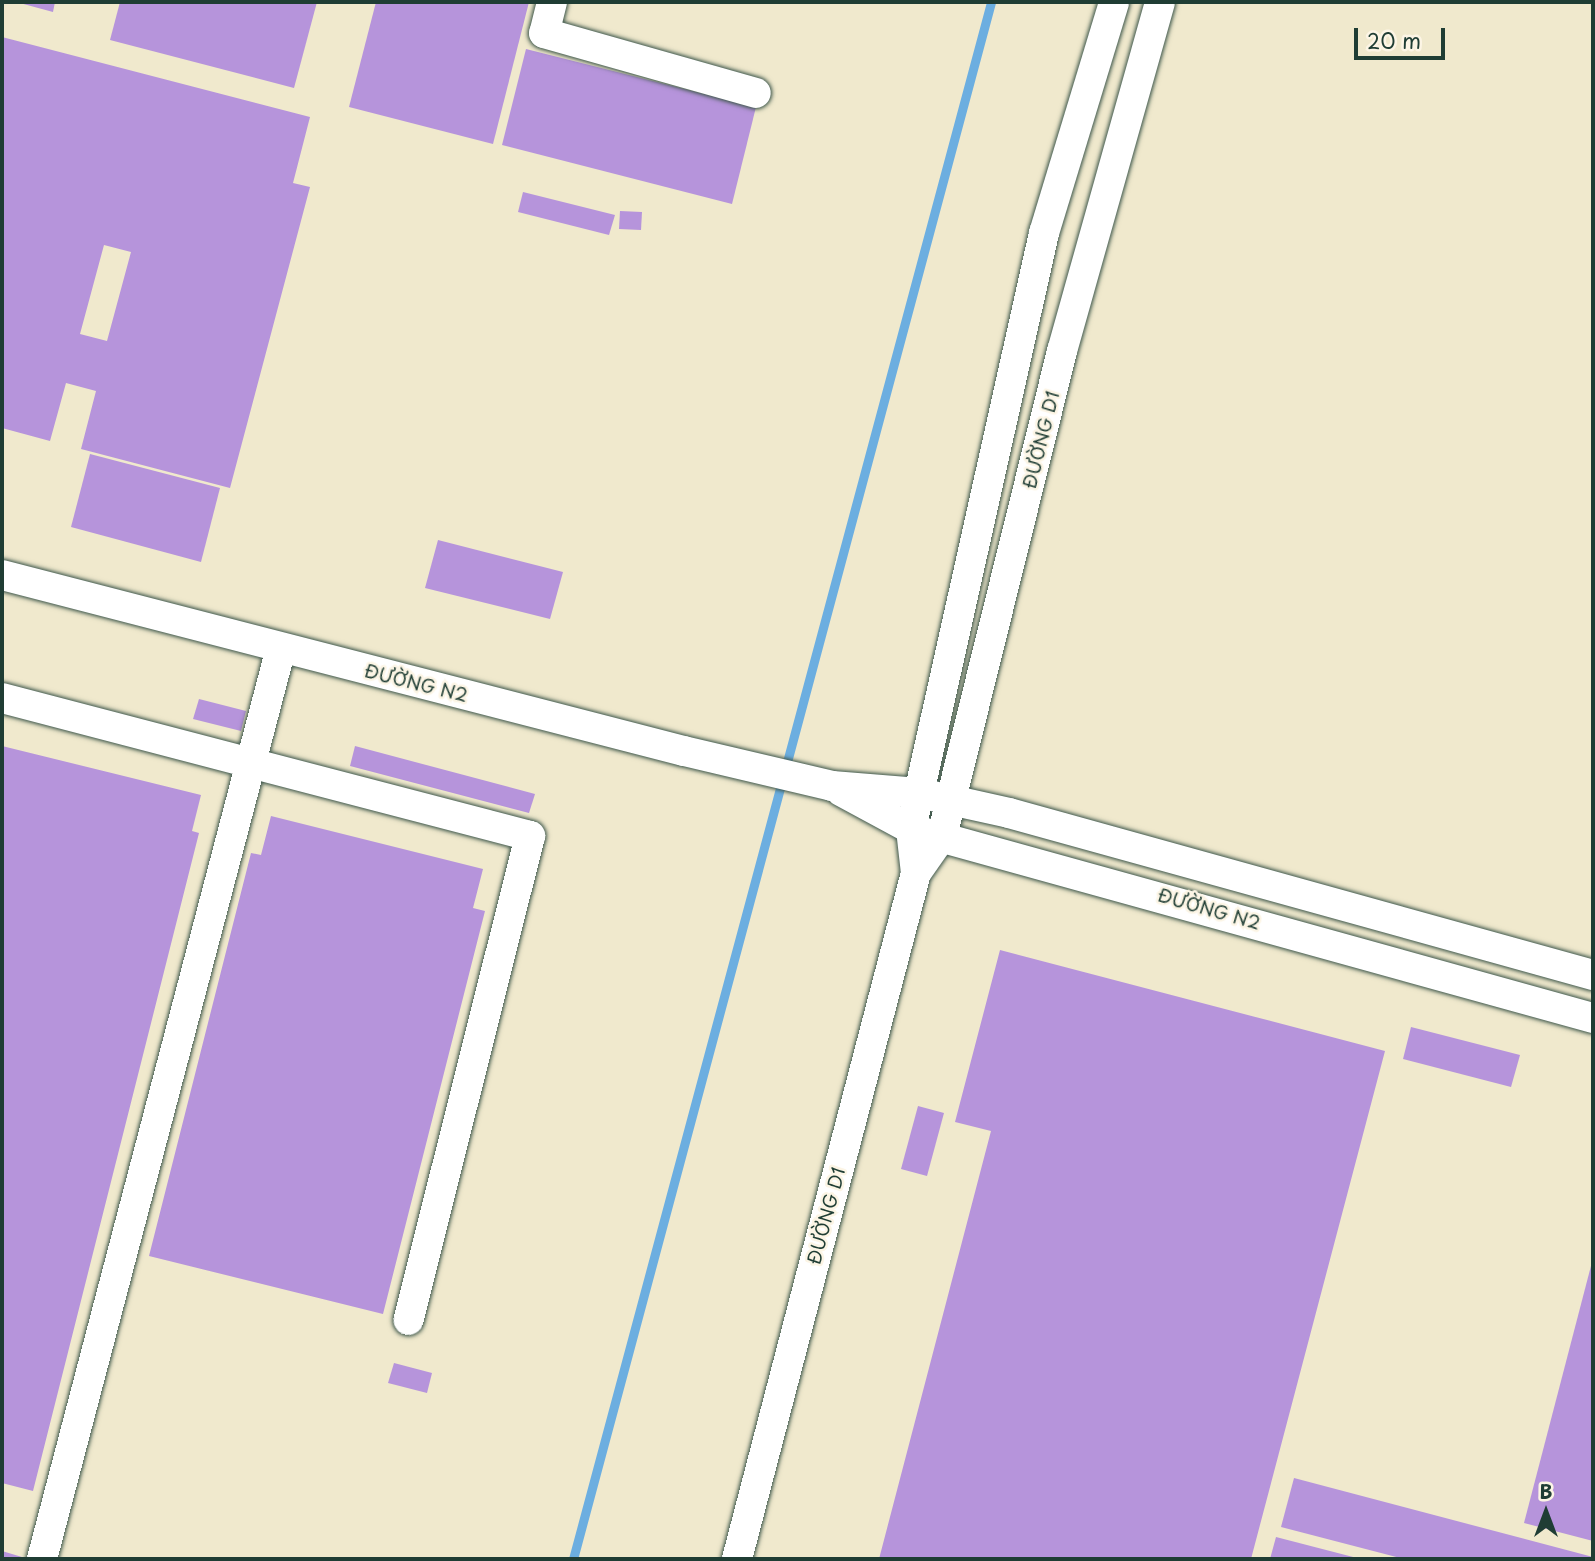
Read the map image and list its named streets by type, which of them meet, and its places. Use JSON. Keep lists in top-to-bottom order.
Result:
{
  "streets": {
    "street": ["ĐƯỜNG D1", "ĐƯỜNG N2"]
  },
  "crossings": [
    ["ĐƯỜNG D1", "ĐƯỜNG N2"]
  ],
  "scale_bar": "20 m",
  "north": "top"
}
